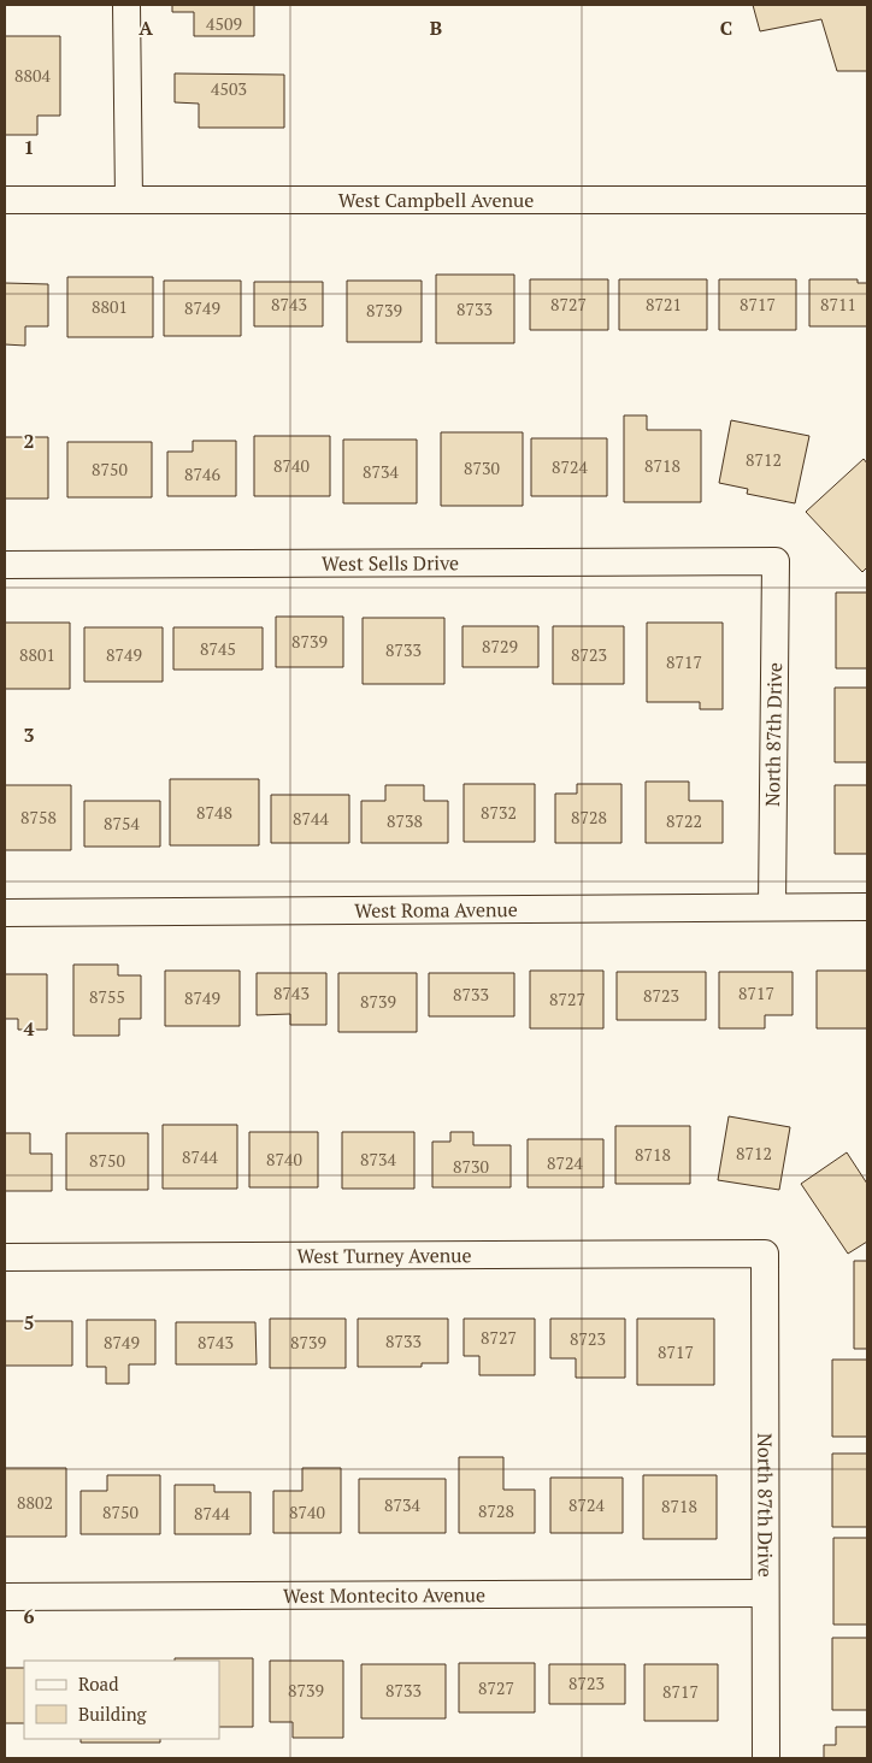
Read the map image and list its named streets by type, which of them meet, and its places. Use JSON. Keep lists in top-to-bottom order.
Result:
{
  "streets": {
    "street": [
      "West Campbell Avenue",
      "West Sells Drive",
      "North 87th Drive",
      "West Roma Avenue",
      "West Turney Avenue",
      "West Montecito Avenue"
    ]
  },
  "crossings": [
    ["West Sells Drive", "North 87th Drive"],
    ["North 87th Drive", "West Roma Avenue"],
    ["North 87th Drive", "West Turney Avenue"],
    ["North 87th Drive", "West Montecito Avenue"]
  ],
  "house_numbers": [
    "4509",
    "8804",
    "4503",
    "8743",
    "8727",
    "8721",
    "8717",
    "8711",
    "8801",
    "8749",
    "8733",
    "8739",
    "8712",
    "8740",
    "8718",
    "8724",
    "8730",
    "8750",
    "8734",
    "8746",
    "8739",
    "8729",
    "8745",
    "8733",
    "8801",
    "8749",
    "8723",
    "8717",
    "8748",
    "8732",
    "8758",
    "8728",
    "8744",
    "8738",
    "8722",
    "8754",
    "8743",
    "8717",
    "8733",
    "8723",
    "8755",
    "8749",
    "8727",
    "8739",
    "8712",
    "8718",
    "8744",
    "8740",
    "8734",
    "8750",
    "8724",
    "8730",
    "8727",
    "8723",
    "8733",
    "8749",
    "8743",
    "8739",
    "8717",
    "8802",
    "8734",
    "8724",
    "8718",
    "8728",
    "8750",
    "8740",
    "8744",
    "8723",
    "8727",
    "8739",
    "8733",
    "8717"
  ],
  "legend": ["Road", "Building"],
  "grid": {
    "columns": ["A", "B", "C"],
    "rows": [
      "1",
      "2",
      "3",
      "4",
      "5",
      "6"
    ]
  }
}
